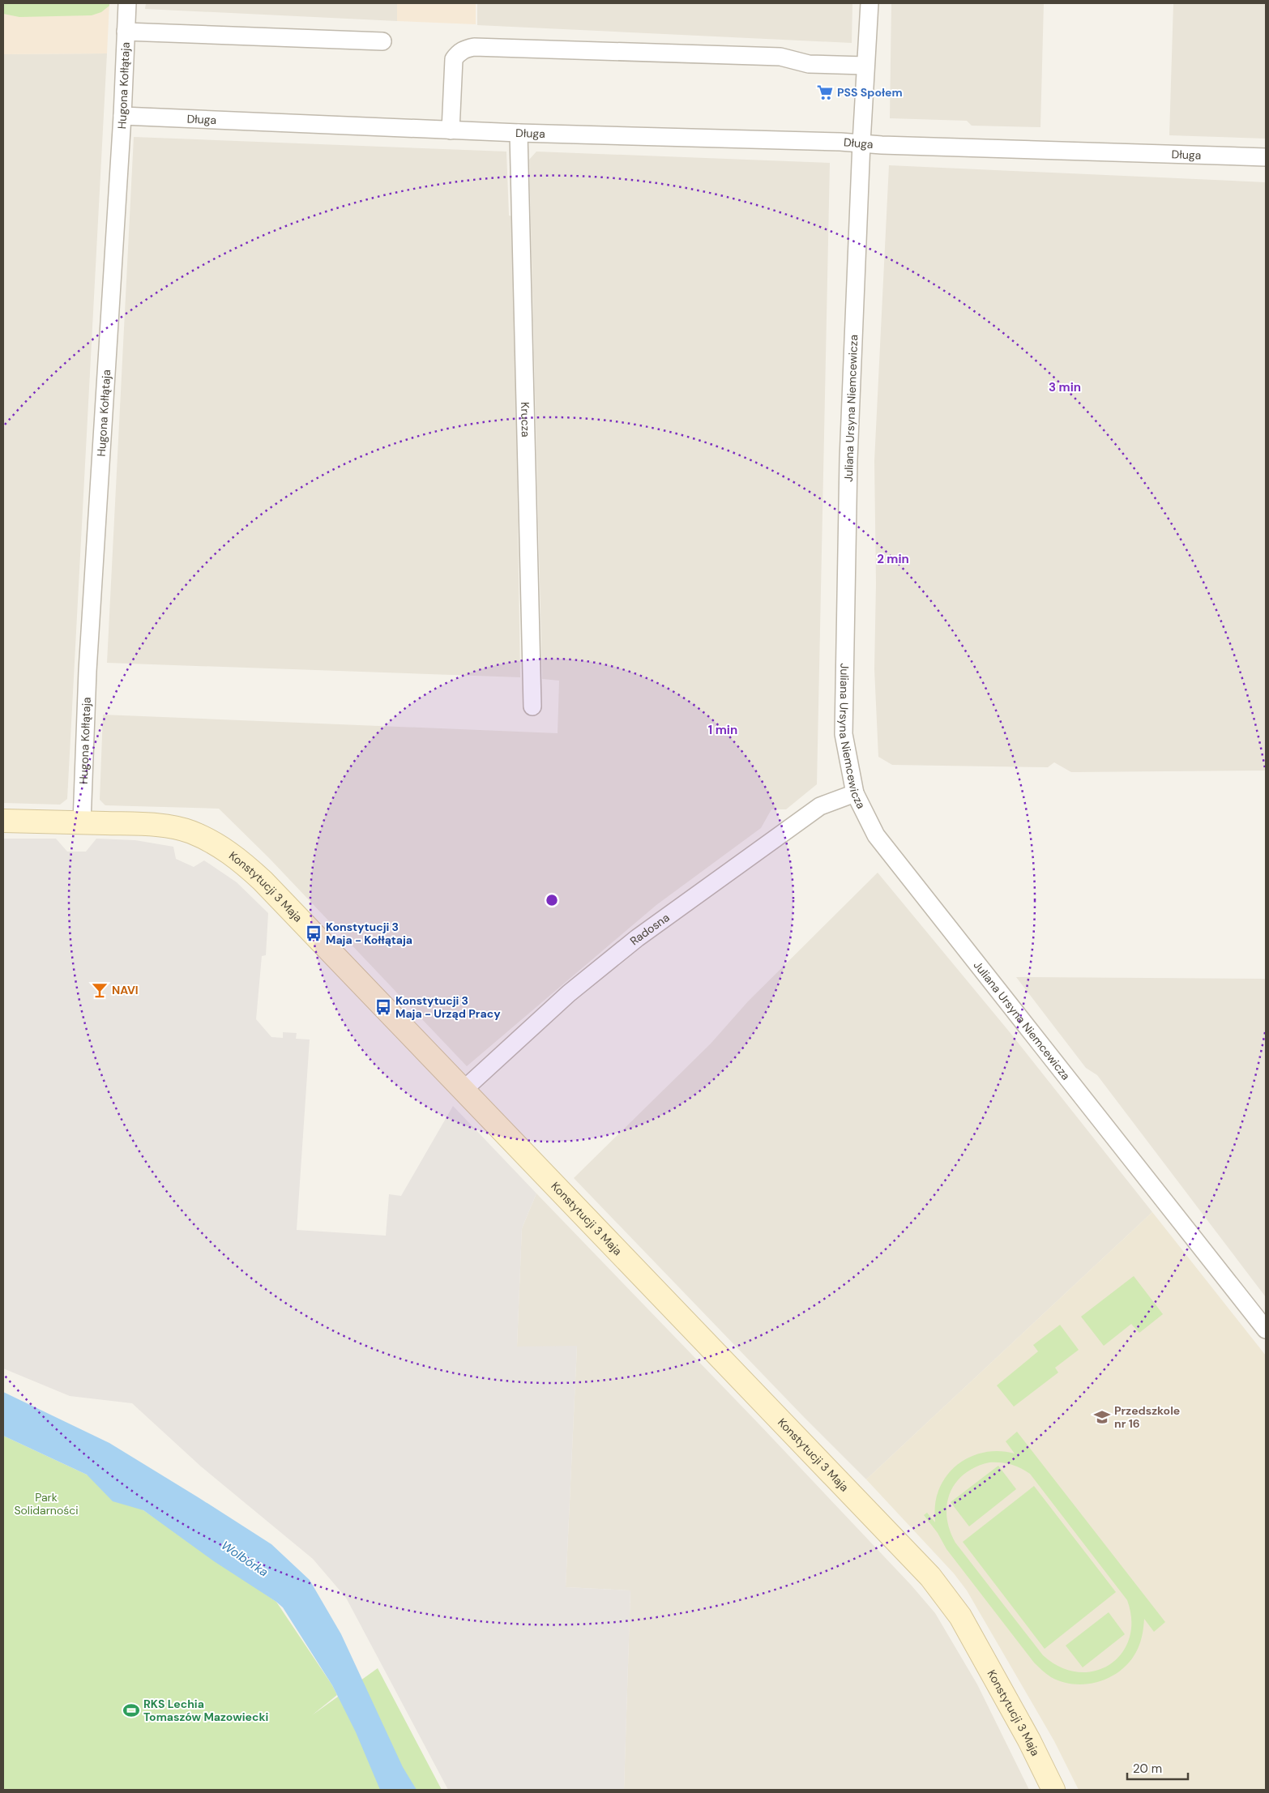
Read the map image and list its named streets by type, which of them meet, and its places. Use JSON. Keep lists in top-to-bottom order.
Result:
{
  "streets": {
    "street": [
      "Hugona Kołłątaja",
      "Długa",
      "Juliana Ursyna Niemcewicza",
      "Krucza",
      "Konstytucji 3 Maja",
      "Radosna"
    ]
  },
  "crossings": [
    ["Hugona Kołłątaja", "Długa"],
    ["Hugona Kołłątaja", "Konstytucji 3 Maja"],
    ["Długa", "Juliana Ursyna Niemcewicza"],
    ["Długa", "Krucza"],
    ["Juliana Ursyna Niemcewicza", "Radosna"],
    ["Konstytucji 3 Maja", "Radosna"]
  ],
  "water": ["Wolbórka"],
  "parks": ["Park Solidarności"],
  "places": {
    "supermarket": ["PSS Społem"],
    "bus stop": ["Konstytucji 3 Maja - Kołłątaja", "Konstytucji 3 Maja - Urząd Pracy"],
    "bar": ["NAVI"],
    "school or university": ["Przedszkole nr 16"],
    "sports": ["RKS Lechia Tomaszów Mazowiecki"]
  },
  "scale_bar": "20 m",
  "rings": ["3 min", "2 min", "1 min"]
}
